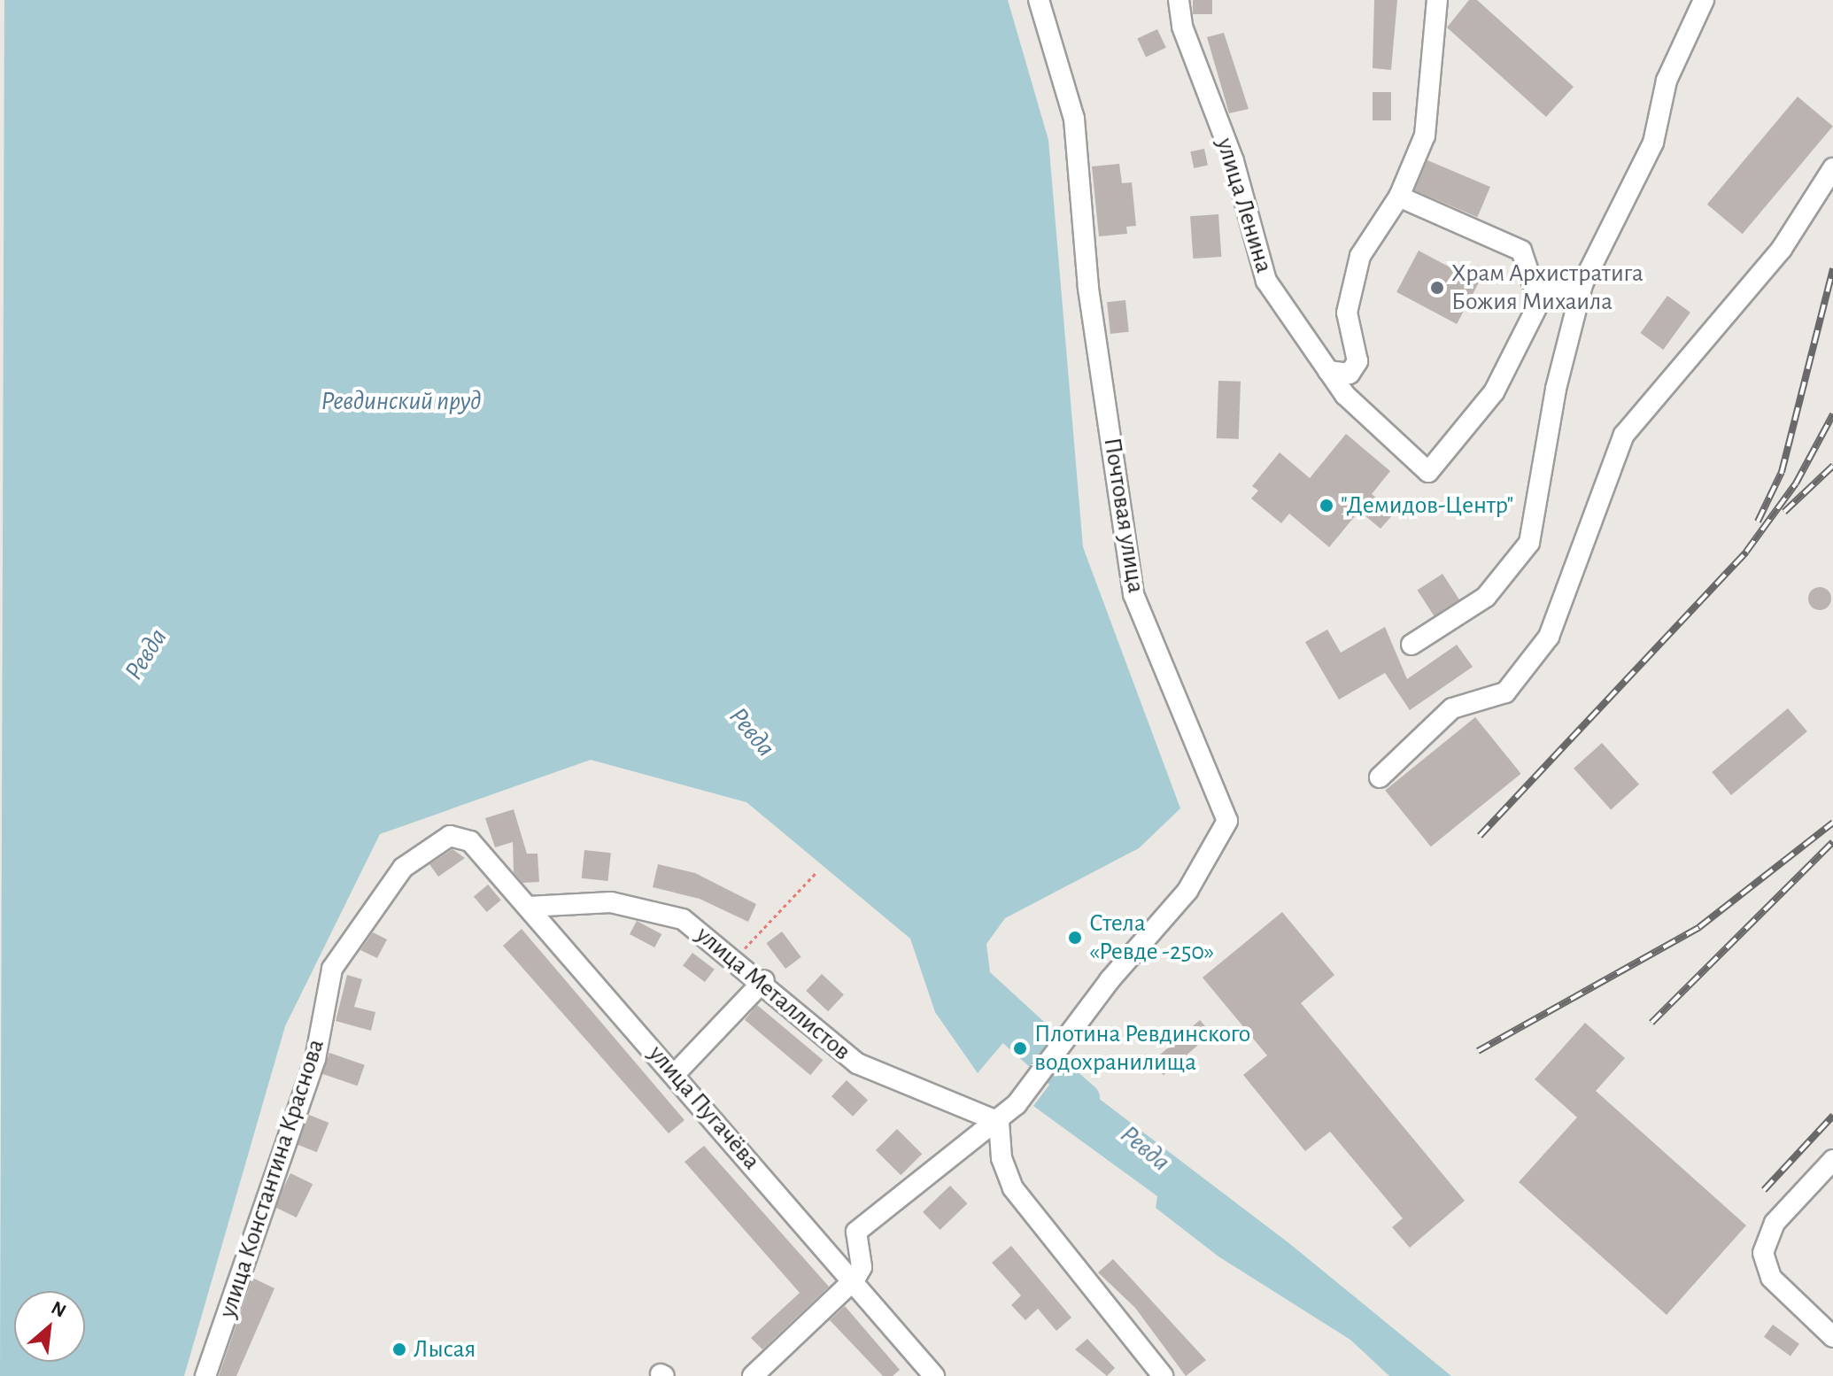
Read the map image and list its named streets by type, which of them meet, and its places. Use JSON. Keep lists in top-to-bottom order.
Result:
{
  "streets": {
    "street": [
      "улица Ленина",
      "Почтовая улица",
      "улица Металлистов",
      "улица Пугачёва",
      "улица Константина Краснова"
    ]
  },
  "crossings": [
    ["Почтовая улица", "улица Металлистов"],
    ["улица Металлистов", "улица Пугачёва"],
    ["улица Пугачёва", "улица Константина Краснова"]
  ],
  "water": ["Ревдинский пруд", "Ревда"],
  "places": [
    "Храм Архистратига Божия Михаила",
    "\"Демидов-Центр\"",
    "Стела «Ревде -250»",
    "Плотина Ревдинского водохранилища",
    "Лысая"
  ],
  "north": "top right"
}
